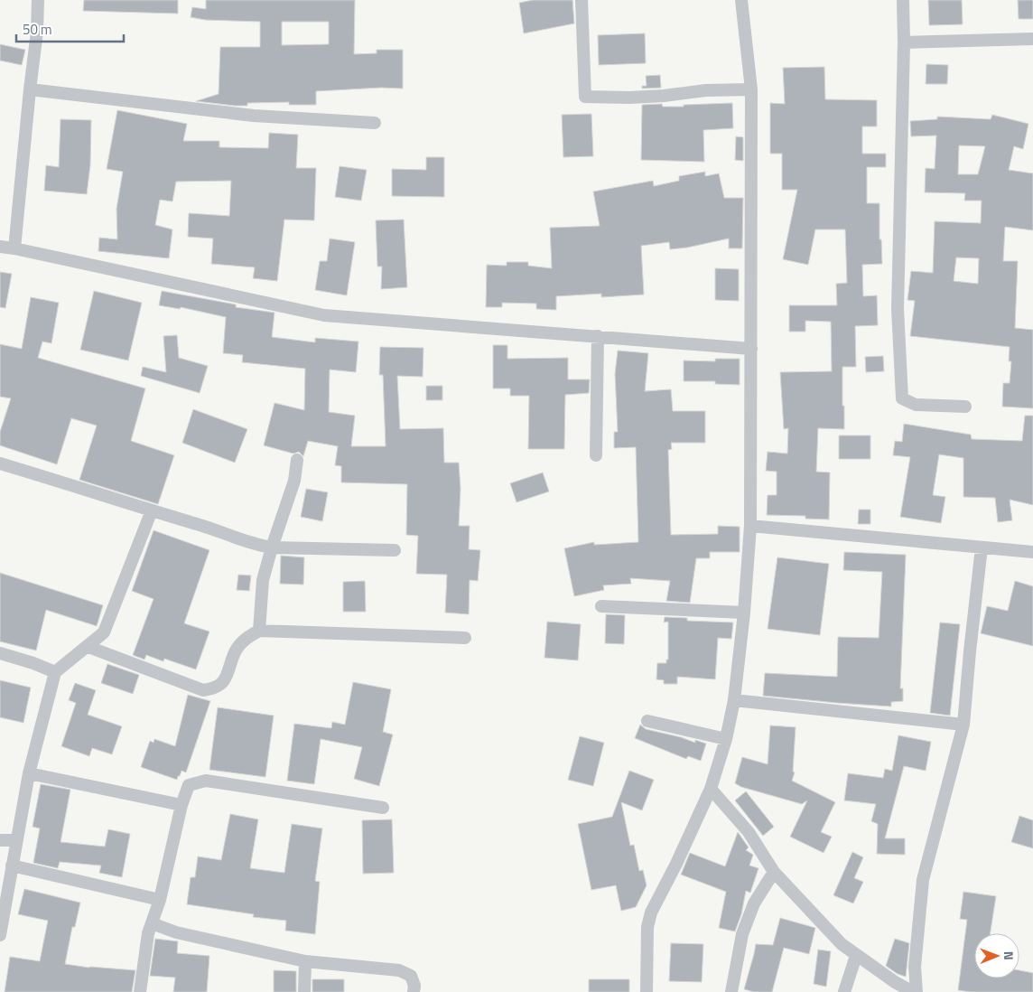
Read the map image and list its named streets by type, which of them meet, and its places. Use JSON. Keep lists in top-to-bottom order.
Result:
{
  "scale_bar": "50 m",
  "north": "right"
}
